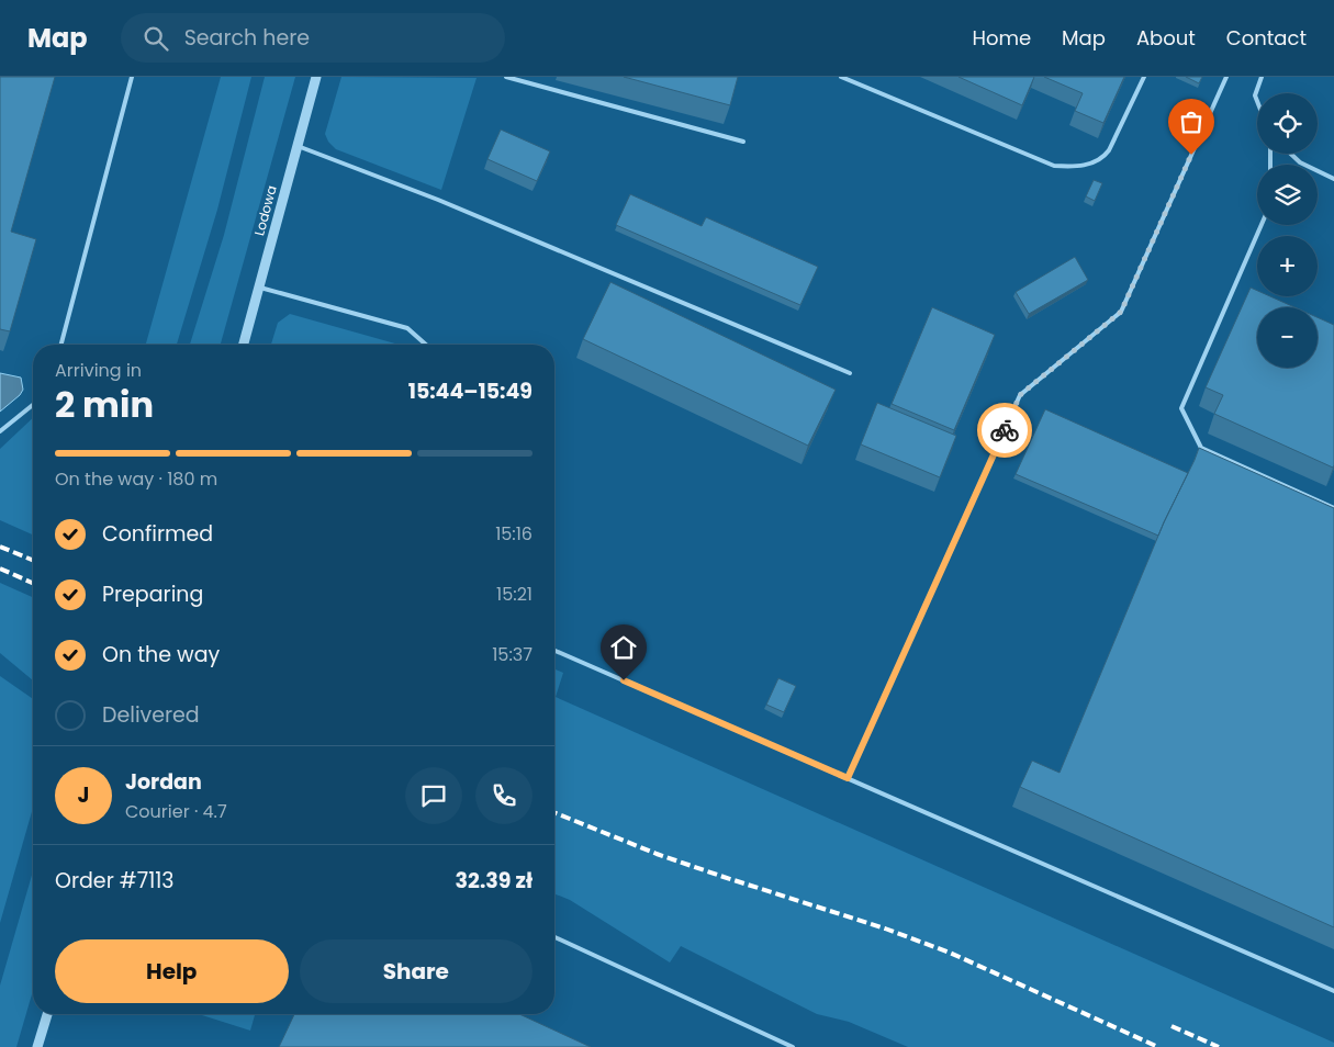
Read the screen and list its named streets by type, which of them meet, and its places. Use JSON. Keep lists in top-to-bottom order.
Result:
{
  "streets": {
    "street": ["Lodowa"]
  },
  "page": {
    "header": "Map",
    "search": "Search here",
    "nav": [
      "Home",
      "Map",
      "About",
      "Contact"
    ],
    "map_buttons": ["+", "−"],
    "heading": ["2 min", "Arriving in", "15:44–15:49"],
    "panel": [
      "Jordan",
      "Courier · 4.7",
      "Order #7113",
      "32.39 zł"
    ],
    "bar": "On the way · 180 m",
    "list": [
      ["Confirmed", "15:16"],
      ["Preparing", "15:21"],
      ["On the way", "15:37"],
      "Delivered"
    ],
    "round": "J",
    "buttons": ["Help", "Share"]
  }
}
